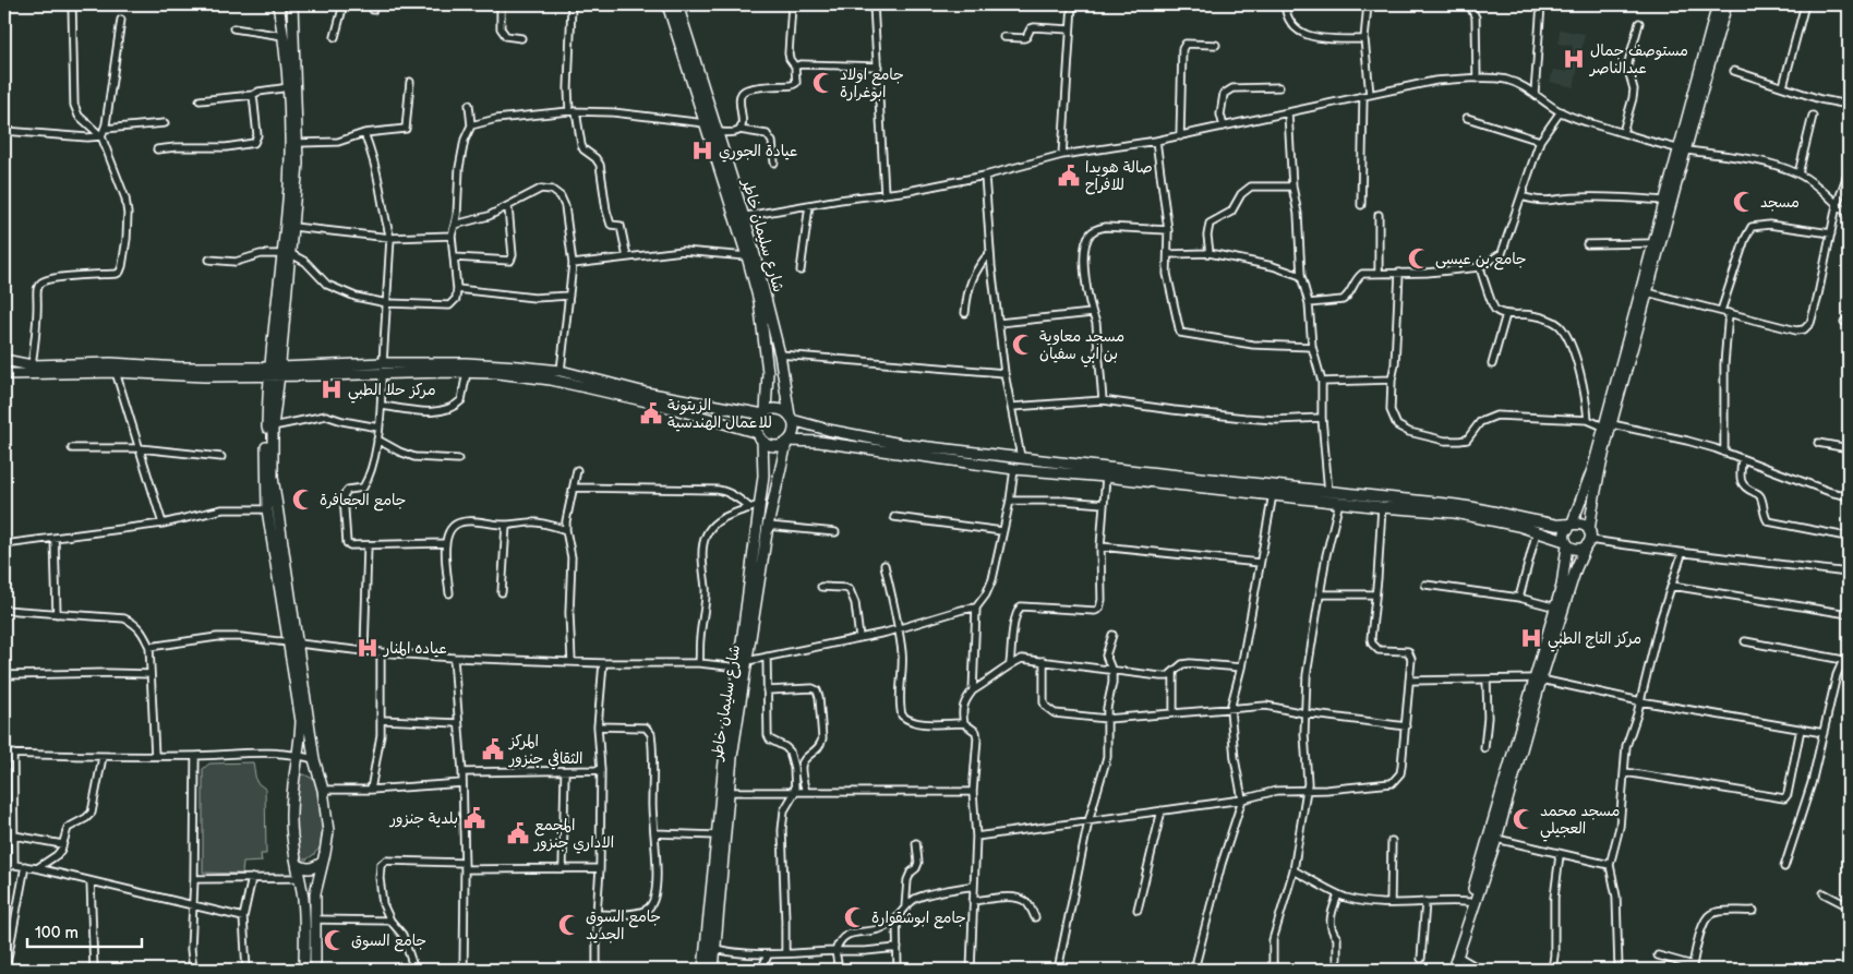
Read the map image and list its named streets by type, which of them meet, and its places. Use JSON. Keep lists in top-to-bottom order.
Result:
{
  "streets": {
    "main road": ["شارع سليمان خاطر"]
  },
  "places": {
    "hospital": [
      "مستوصف جمال عبدالناصر",
      "عيادة الجوري",
      "مركز حلا الطبي",
      "مركز التاج الطبي",
      "عياده المنار"
    ],
    "mosque": [
      "جامع اولاد ابوغرارة",
      "مسجد",
      "جامع بن عيسى",
      "مسجد معاوية بن ابي سفيان",
      "جامع الجعافرة",
      "مسجد محمد العجيلي",
      "جامع ابوشقوارة",
      "جامع السوق الجديد",
      "جامع السوق"
    ],
    "public building": [
      "صالة هويدا للافراح",
      "الزيتونة للاعمال الهندسية",
      "المركز الثقافي جنزور",
      "بلدية جنزور",
      "المجمع الاداري جنزور"
    ]
  },
  "scale_bar": "100 m"
}
